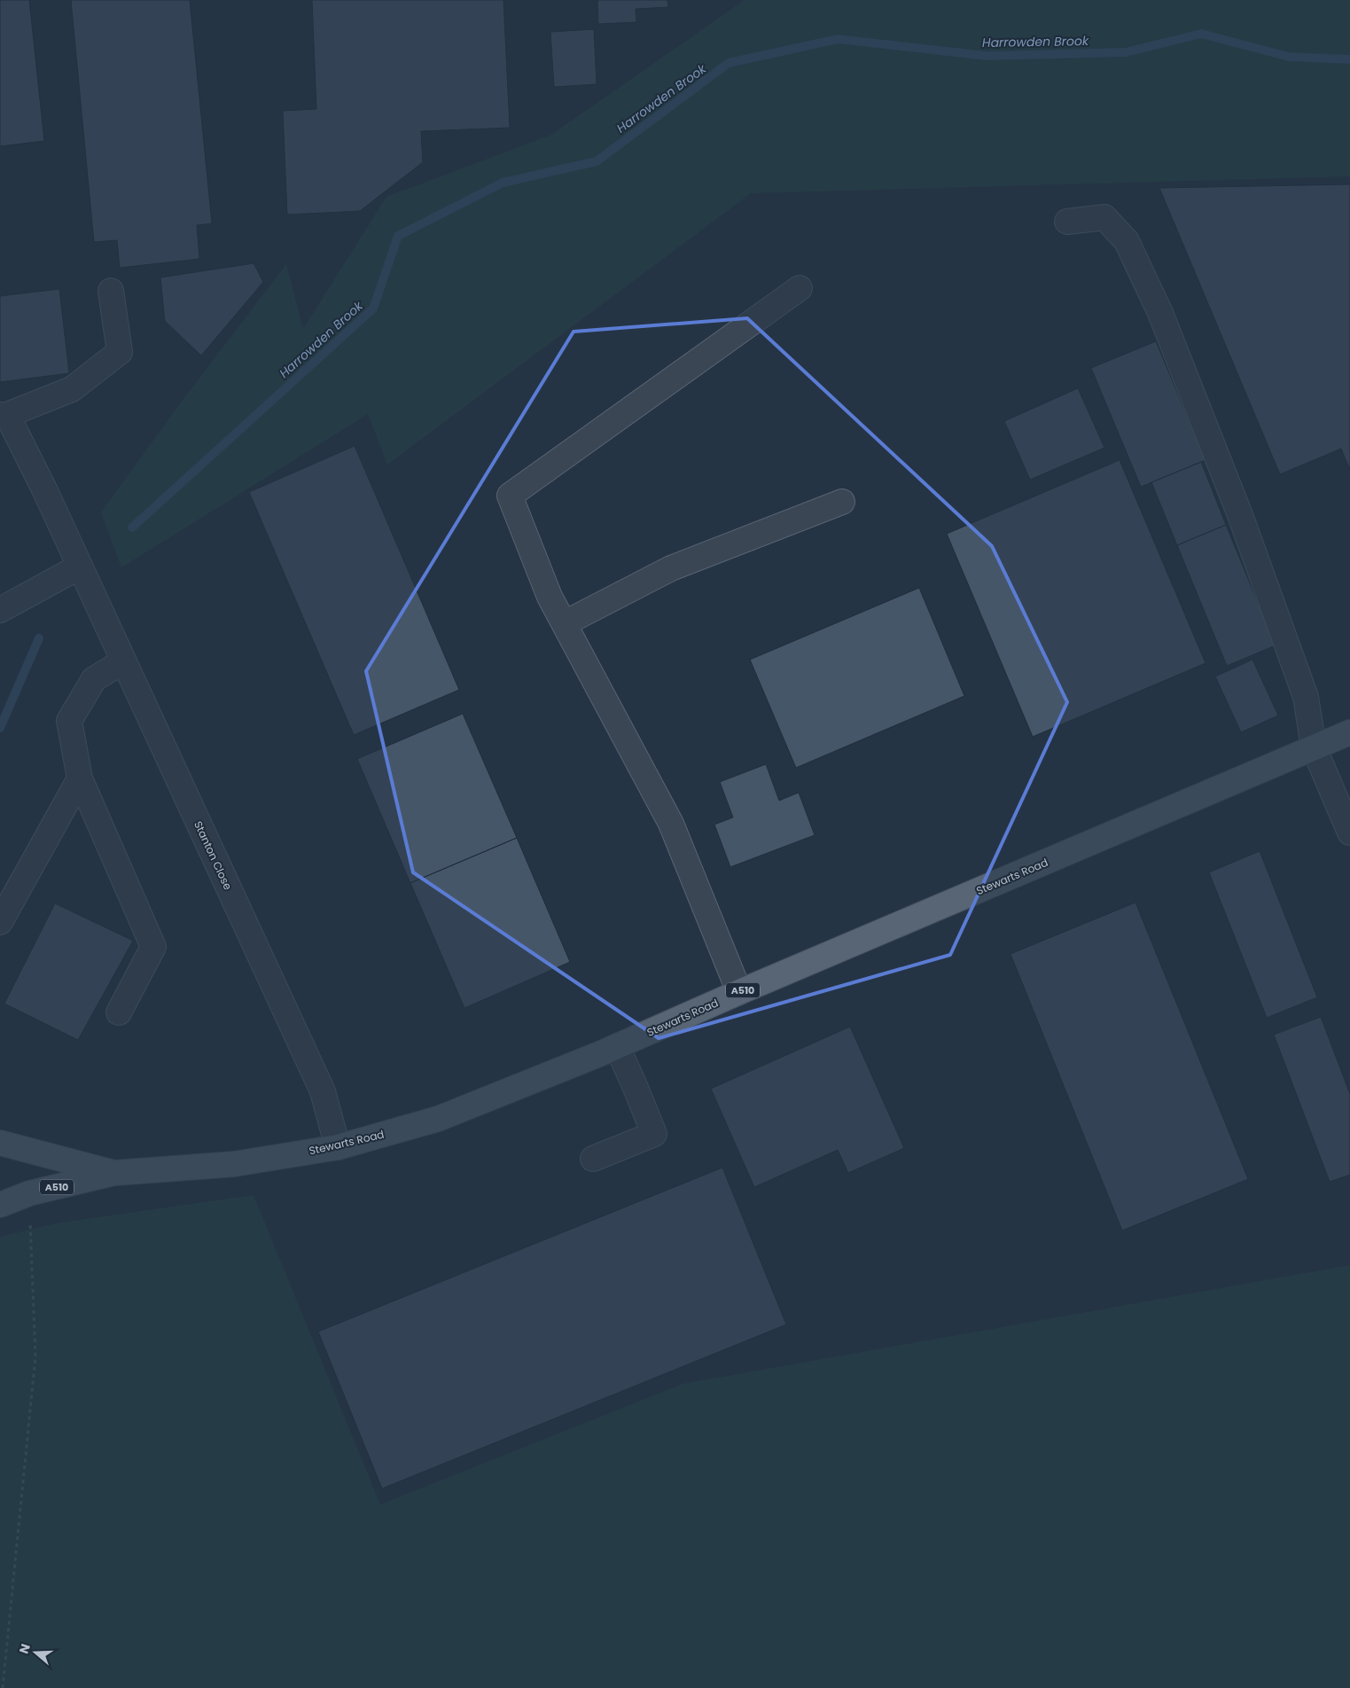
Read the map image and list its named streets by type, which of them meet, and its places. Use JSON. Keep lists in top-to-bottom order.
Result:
{
  "streets": {
    "main road": ["Stewarts Road", "A510"],
    "street": ["Stanton Close"]
  },
  "crossings": [
    ["Stanton Close", "Stewarts Road"]
  ],
  "water": ["Harrowden Brook"],
  "north": "left"
}
